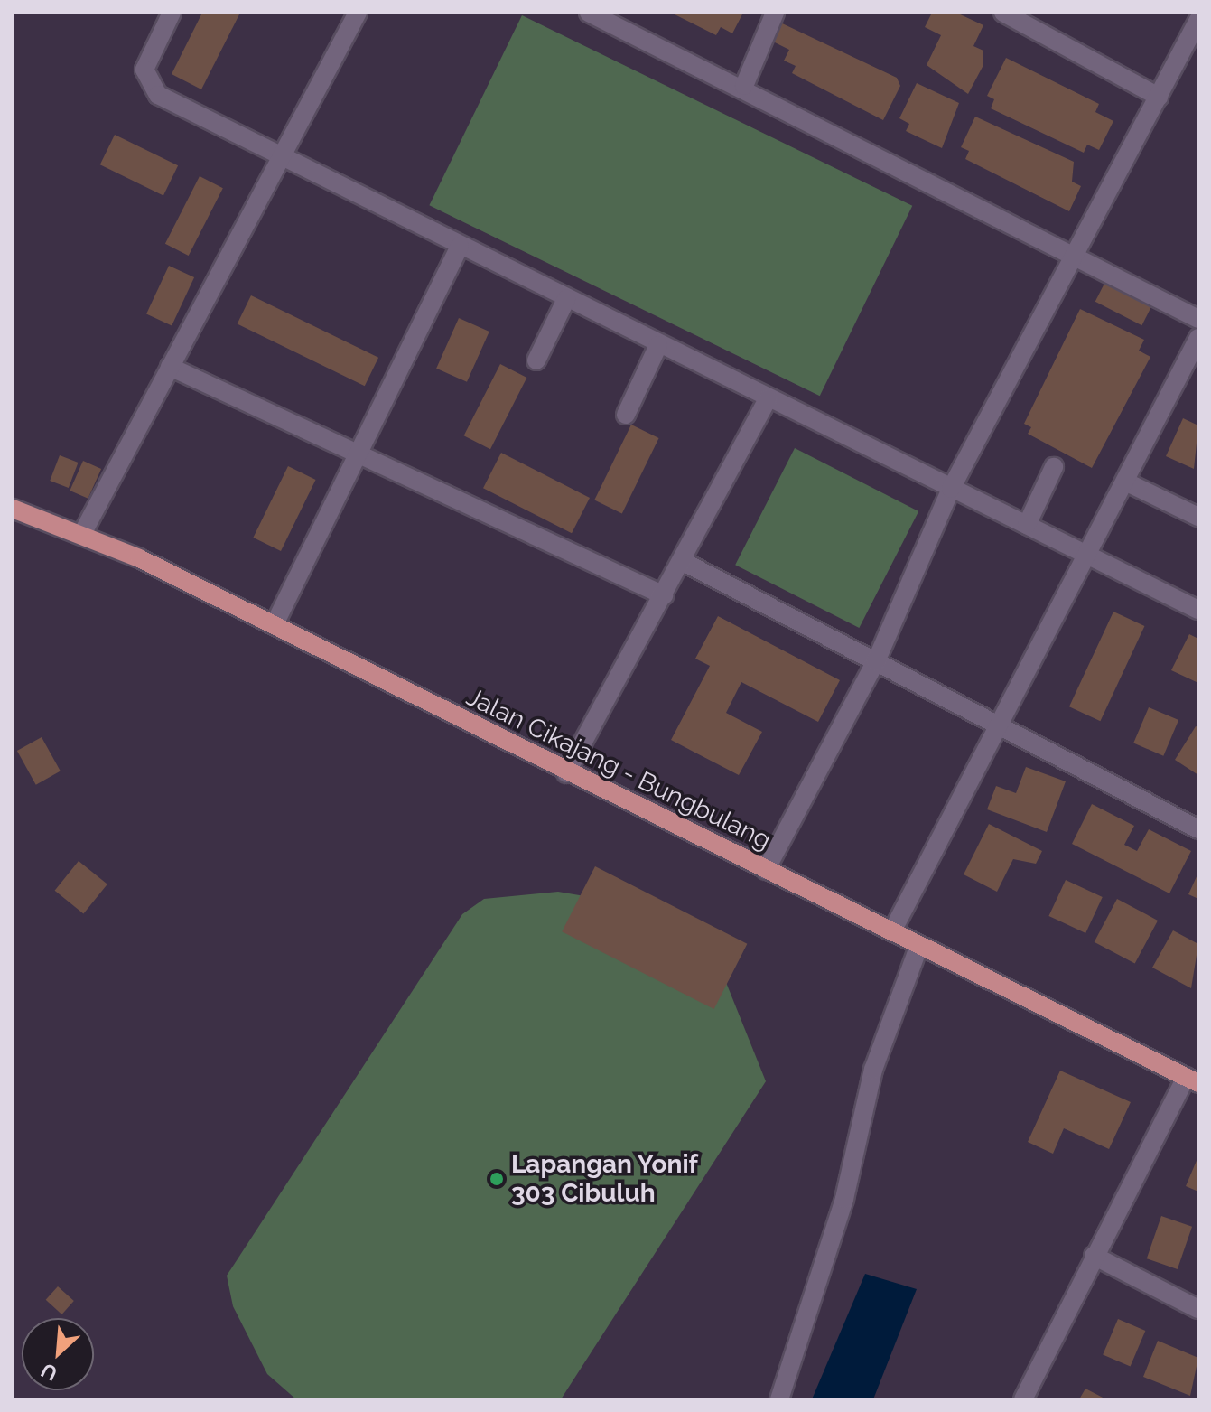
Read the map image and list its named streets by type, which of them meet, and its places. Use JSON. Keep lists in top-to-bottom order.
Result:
{
  "streets": {
    "main road": ["Jalan Cikajang - Bungbulang"]
  },
  "places": ["Lapangan Yonif 303 Cibuluh"],
  "north": "bottom left"
}
